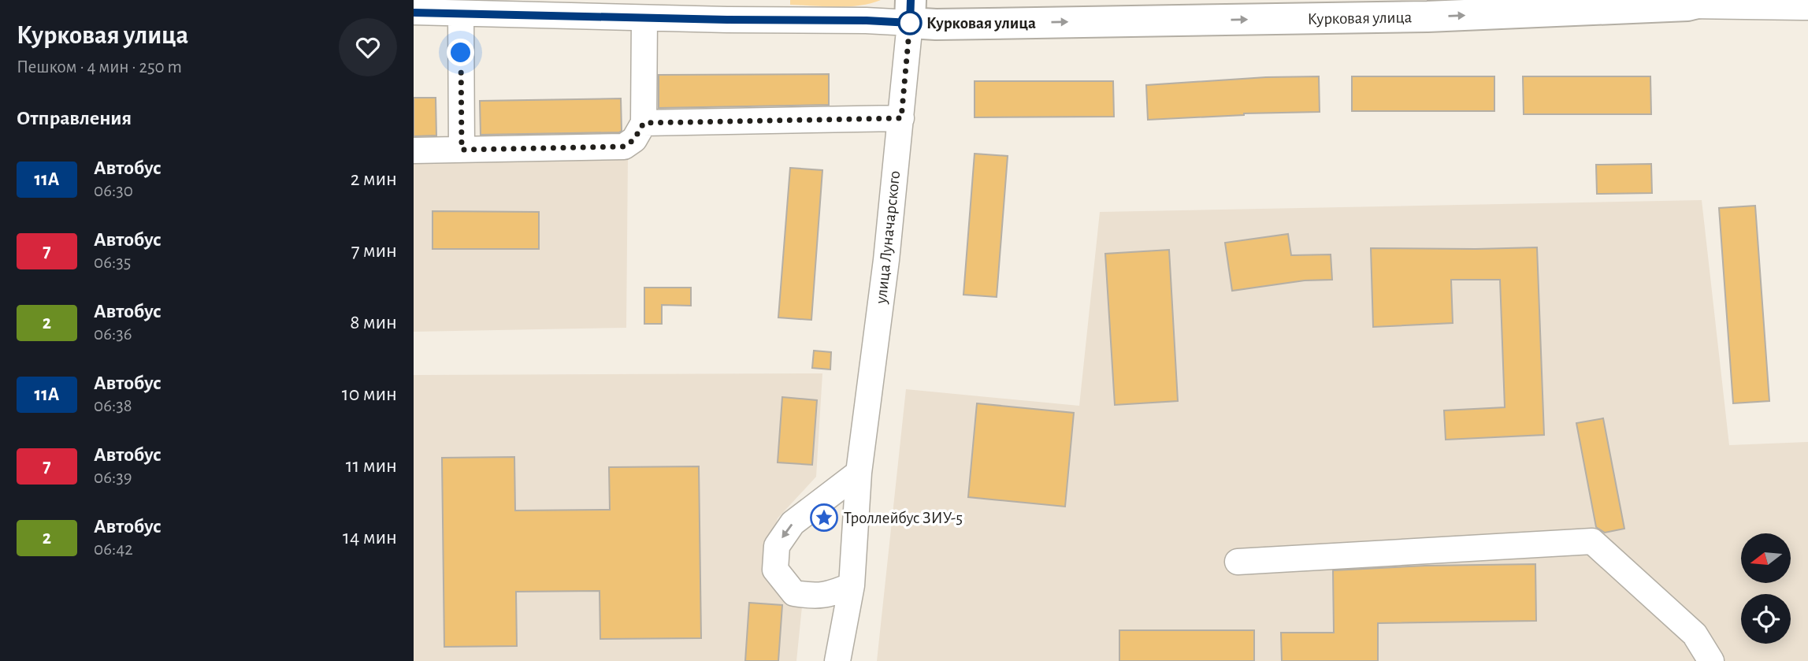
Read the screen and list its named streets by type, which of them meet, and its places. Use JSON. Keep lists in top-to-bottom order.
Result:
{
  "streets": {
    "main road": ["Курковая улица"],
    "street": ["улица Луначарского"]
  },
  "crossings": [
    ["Курковая улица", "улица Луначарского"]
  ],
  "one_way": ["Курковая улица"],
  "places": {
    "other": ["Курковая улица"],
    "place": ["Троллейбус ЗИУ-5"]
  },
  "lines": ["bus line 11А"],
  "north": "left",
  "page": {
    "heading": [
      ["Курковая улица", "Пешком · 4 мин · 250 m"],
      "Отправления"
    ],
    "list": [
      {
        "mark": "11А",
        "name": "Автобус",
        "note": "06:30",
        "value": "2 мин"
      },
      {
        "mark": "7",
        "name": "Автобус",
        "note": "06:35",
        "value": "7 мин"
      },
      {
        "mark": "2",
        "name": "Автобус",
        "note": "06:36",
        "value": "8 мин"
      },
      {
        "mark": "11А",
        "name": "Автобус",
        "note": "06:38",
        "value": "10 мин"
      },
      {
        "mark": "7",
        "name": "Автобус",
        "note": "06:39",
        "value": "11 мин"
      },
      {
        "mark": "2",
        "name": "Автобус",
        "note": "06:42",
        "value": "14 мин"
      }
    ]
  }
}
